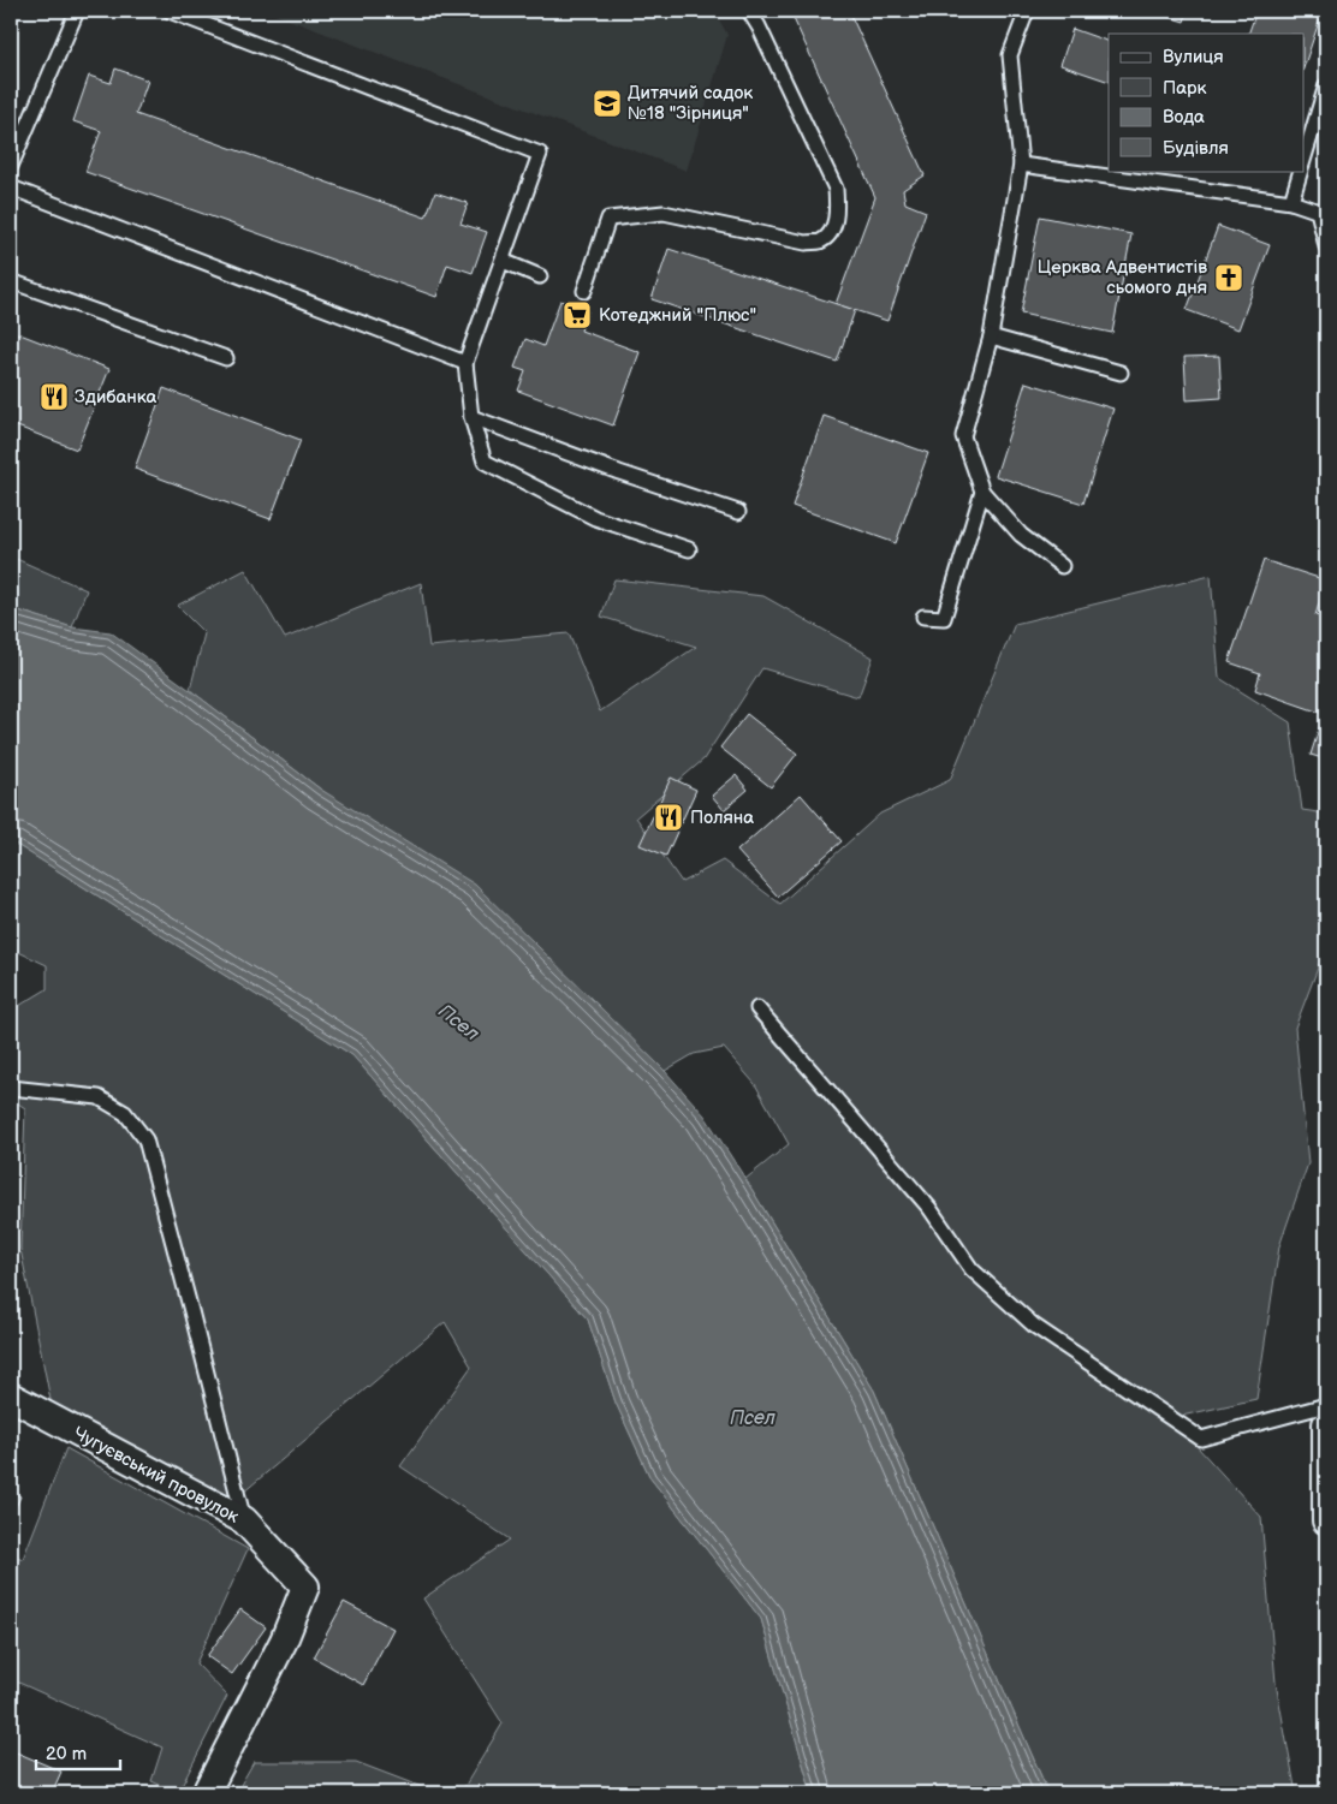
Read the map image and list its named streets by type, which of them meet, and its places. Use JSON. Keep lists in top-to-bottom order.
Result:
{
  "streets": {
    "street": ["Чугуєвський провулок"]
  },
  "water": ["Псел"],
  "places": {
    "school or university": ["Дитячий садок №18 \"Зірниця\""],
    "church": ["Церква Адвентистів сьомого дня"],
    "supermarket": ["Котеджний \"Плюс\""],
    "restaurant": ["Здибанка", "Поляна"]
  },
  "legend": [
    "Вулиця",
    "Парк",
    "Вода",
    "Будівля"
  ],
  "scale_bar": "20 m"
}
